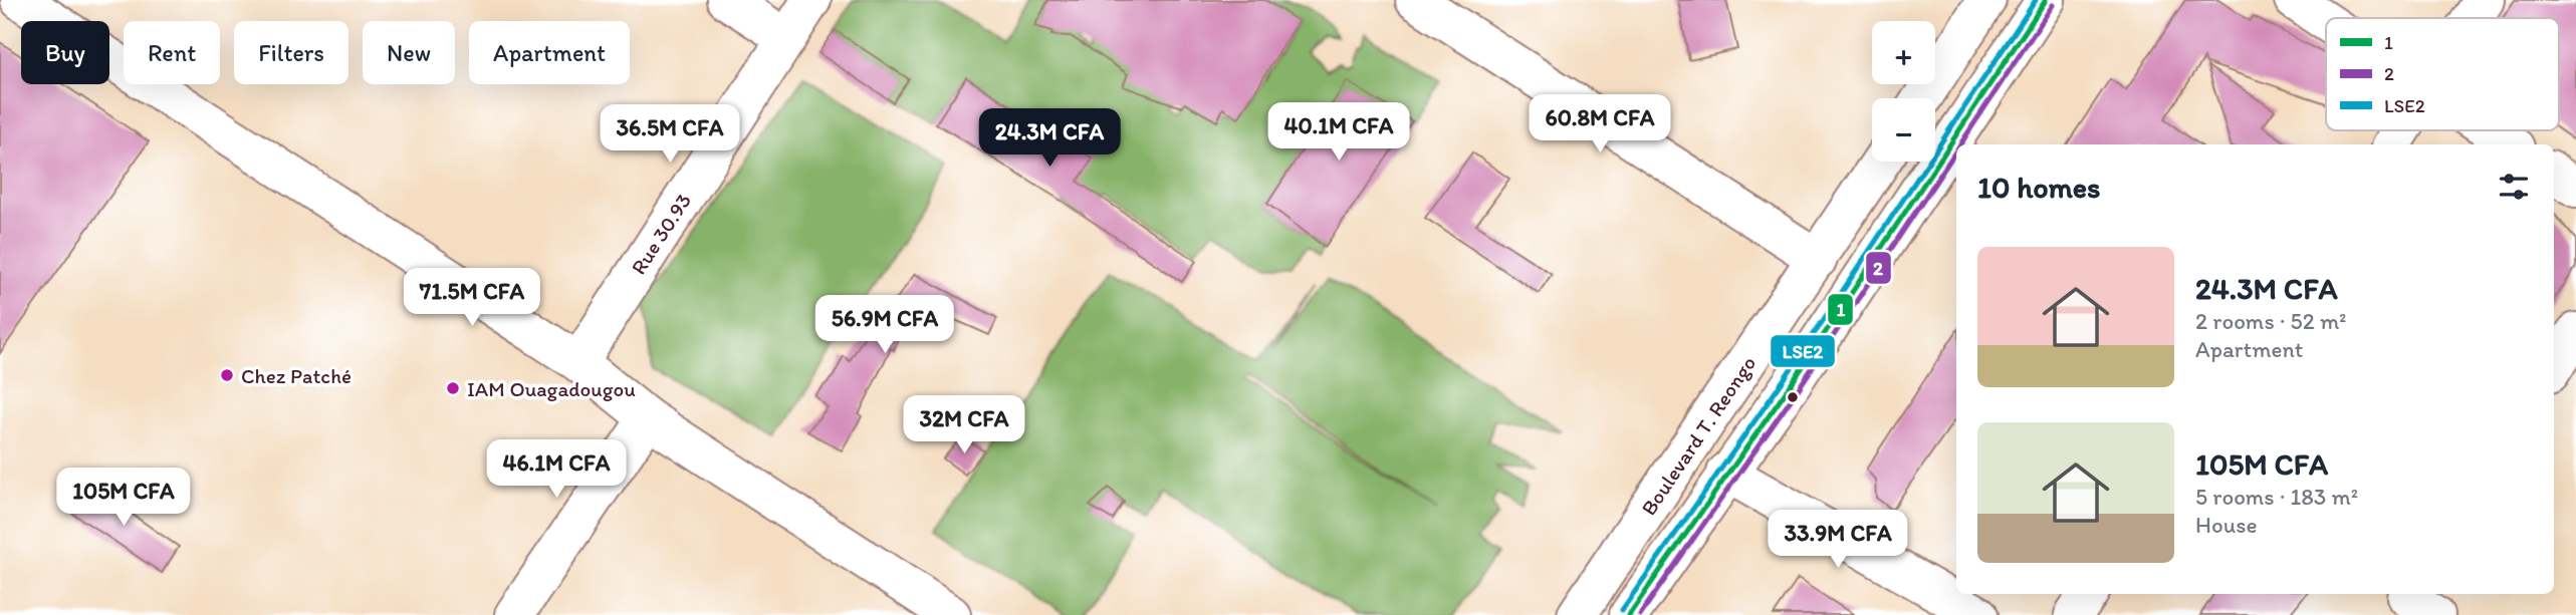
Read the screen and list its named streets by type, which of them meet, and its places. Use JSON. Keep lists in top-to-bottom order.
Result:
{
  "streets": {
    "street": ["Rue 30.93", "Boulevard T. Reongo"]
  },
  "places": ["Chez Patché", "IAM Ouagadougou"],
  "lines": ["transit line 1", "transit line LSE2", "transit line 2"],
  "legend": ["1", "2", "LSE2"],
  "page": {
    "map_buttons": ["+", "−"],
    "chip": [
      "Buy",
      "Rent",
      "Filters",
      "New",
      "Apartment"
    ],
    "price": [
      "60.8M CFA",
      "40.1M CFA",
      "36.5M CFA",
      "24.3M CFA",
      "71.5M CFA",
      "56.9M CFA",
      "32M CFA",
      "46.1M CFA",
      "105M CFA",
      "33.9M CFA"
    ],
    "heading": "10 homes",
    "list": [
      {
        "name": "24.3M CFA",
        "note": "2 rooms · 52 m² · Apartment"
      },
      {
        "name": "105M CFA",
        "note": "5 rooms · 183 m² · House"
      }
    ]
  }
}
